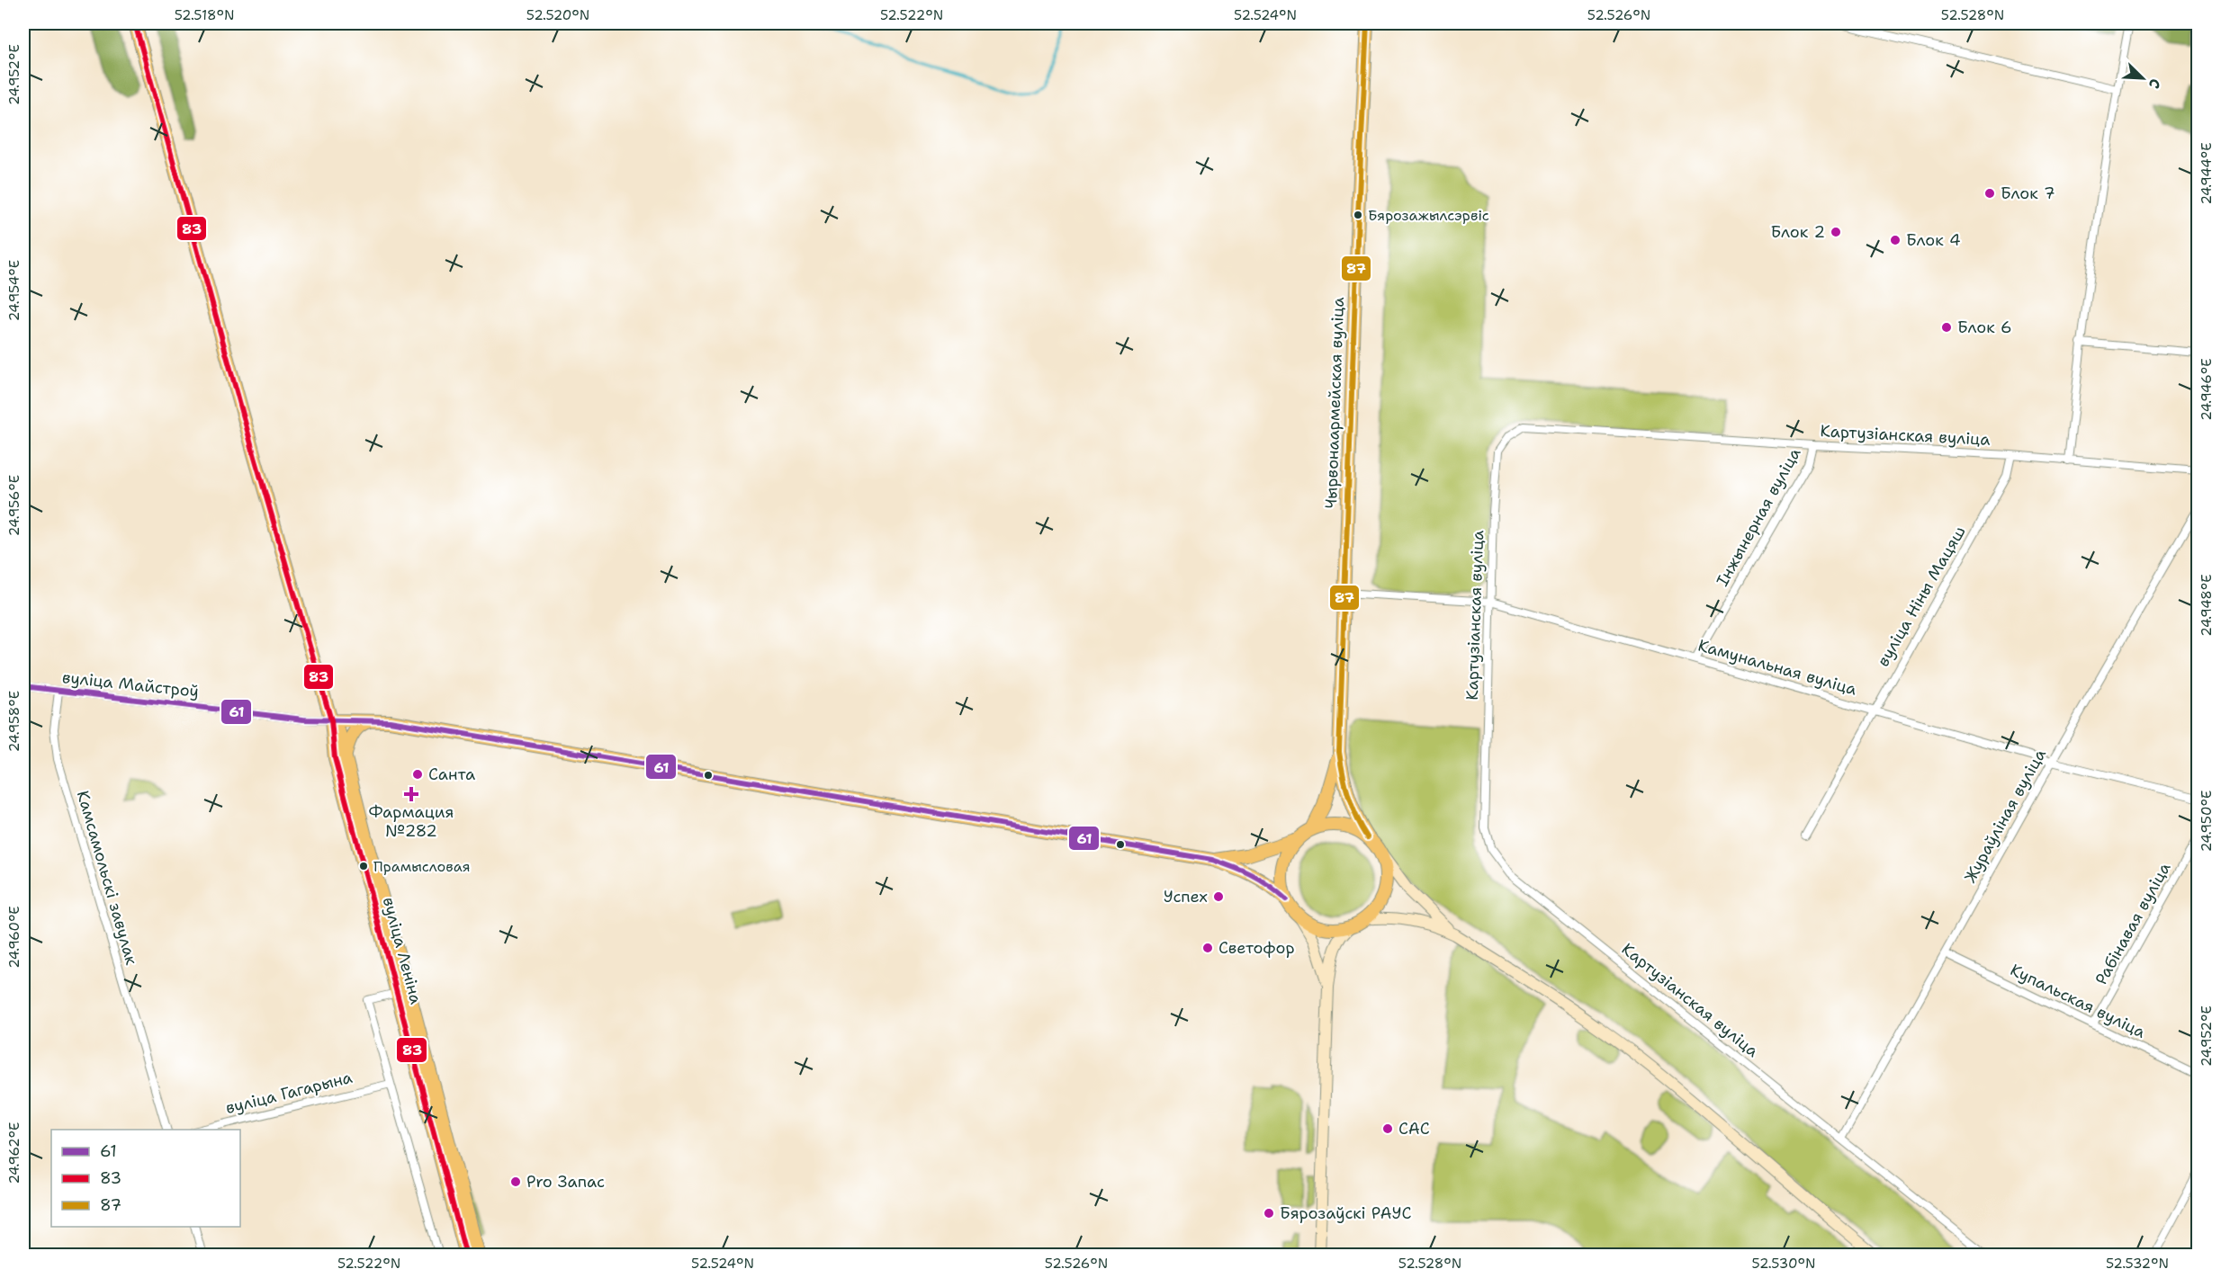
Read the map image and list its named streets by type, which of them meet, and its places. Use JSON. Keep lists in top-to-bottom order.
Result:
{
  "streets": {
    "main road": ["Чырвонаармейская вуліца", "вуліца Леніна"],
    "street": [
      "Картузіанская вуліца",
      "Інжынерная вуліца",
      "вуліца Ніны Мацяш",
      "Камунальная вуліца",
      "вуліца Майстроў",
      "Жураўліная вуліца",
      "Камсамольскі завулак",
      "Рабінавая вуліца",
      "Купальская вуліца",
      "вуліца Гагарына"
    ]
  },
  "crossings": [
    ["Чырвонаармейская вуліца", "Камунальная вуліца"],
    ["Картузіанская вуліца", "Інжынерная вуліца"],
    ["Картузіанская вуліца", "вуліца Ніны Мацяш"],
    ["Картузіанская вуліца", "Камунальная вуліца"],
    ["Картузіанская вуліца", "Жураўліная вуліца"],
    ["Інжынерная вуліца", "Камунальная вуліца"],
    ["вуліца Ніны Мацяш", "Камунальная вуліца"],
    ["Камунальная вуліца", "Жураўліная вуліца"],
    ["вуліца Майстроў", "Камсамольскі завулак"],
    ["вуліца Майстроў", "вуліца Леніна"],
    ["Жураўліная вуліца", "Купальская вуліца"],
    ["Рабінавая вуліца", "Купальская вуліца"]
  ],
  "places": {
    "other": [
      "Блок 7",
      "Бярозажылсэрвіс",
      "Блок 2",
      "Блок 4",
      "Блок 6",
      "Санта",
      "Прамысловая",
      "Успех",
      "Светофор",
      "САС",
      "Pro Запас",
      "Бярозаўскі РАУС"
    ],
    "health": ["Фармация №282"]
  },
  "lines": ["transit line 83", "transit line 87", "transit line 61"],
  "legend": ["61", "83", "87"],
  "north": "bottom right",
  "coordinates": [
    "52.518°N",
    "52.520°N",
    "52.522°N",
    "52.524°N",
    "52.526°N",
    "52.528°N",
    "24.952°E",
    "24.944°E",
    "24.954°E",
    "24.946°E",
    "24.956°E",
    "24.948°E",
    "24.958°E",
    "24.950°E",
    "24.960°E",
    "24.962°E",
    "52.530°N",
    "52.532°N"
  ]
}
